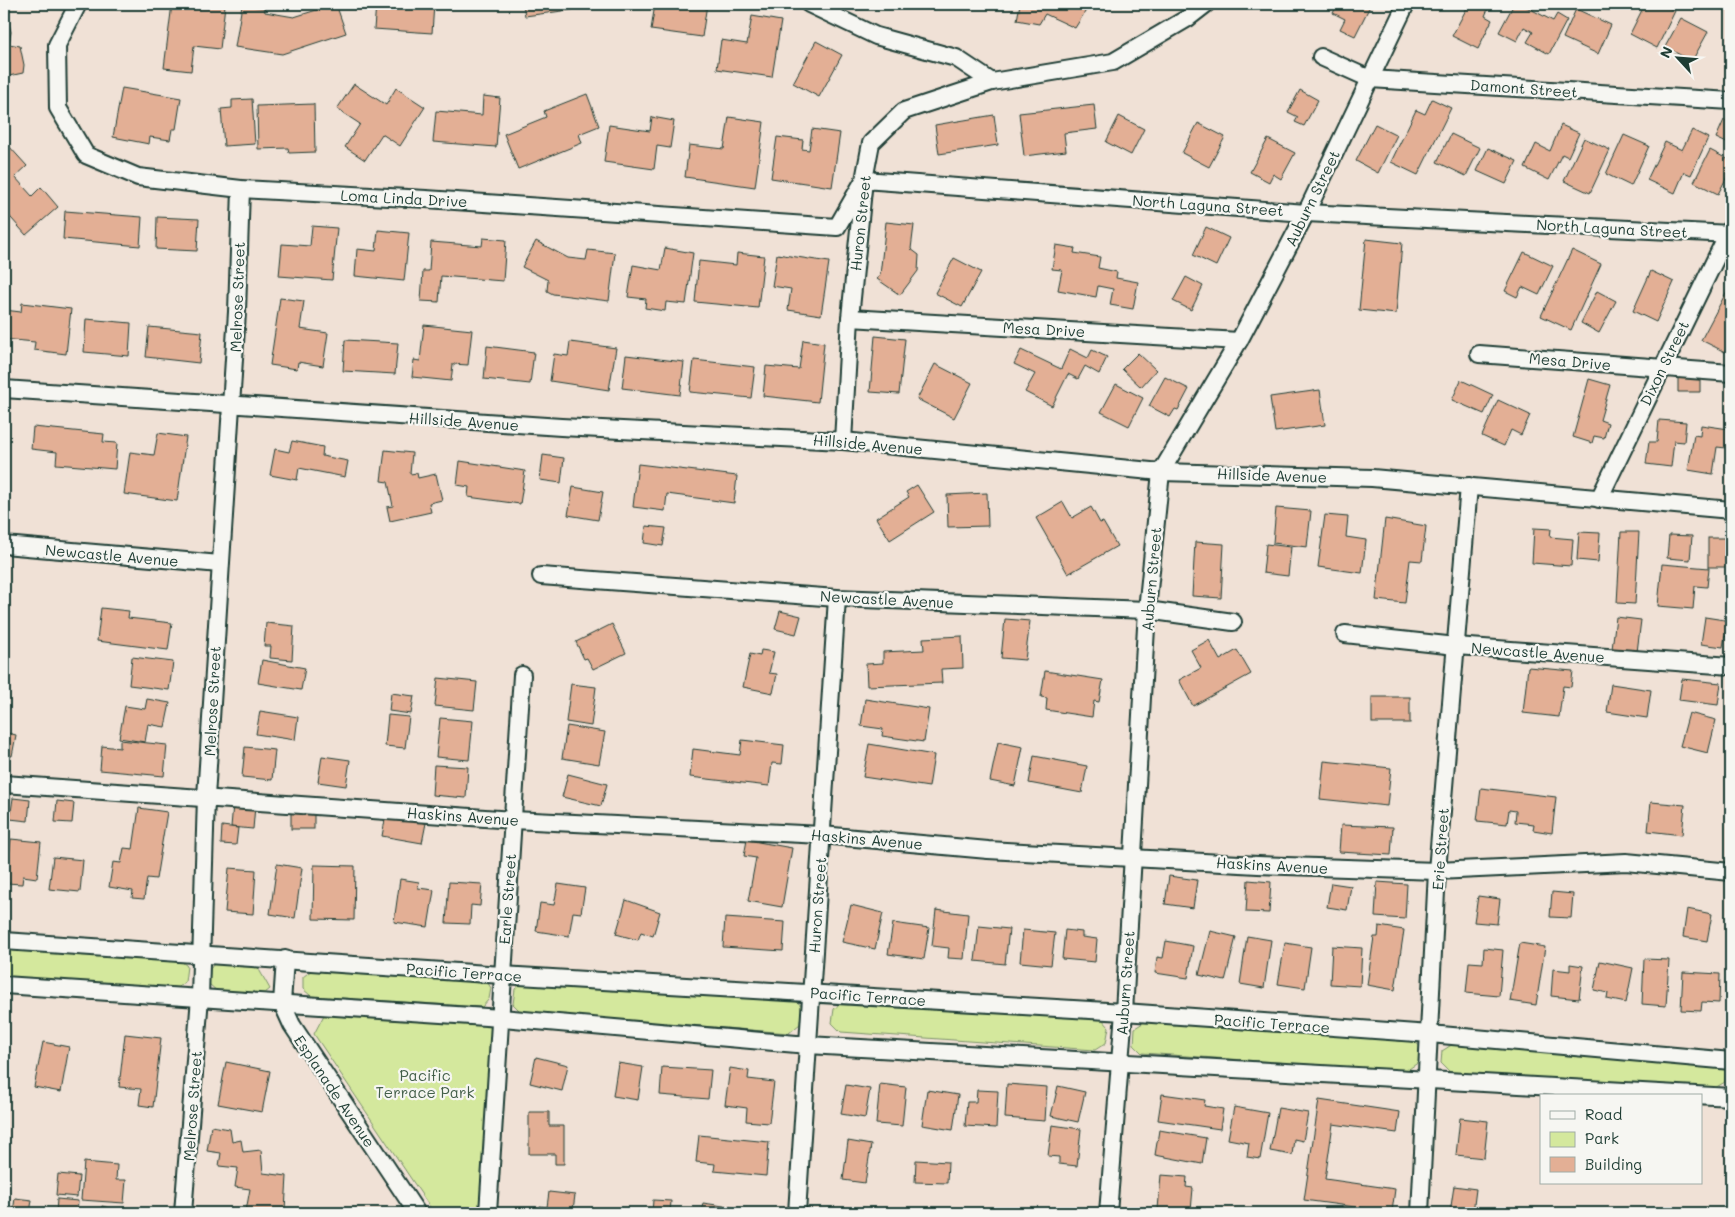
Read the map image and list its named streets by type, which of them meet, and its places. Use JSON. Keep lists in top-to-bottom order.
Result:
{
  "streets": {
    "street": [
      "Damont Street",
      "Loma Linda Drive",
      "Auburn Street",
      "North Laguna Street",
      "Huron Street",
      "Melrose Street",
      "Mesa Drive",
      "Dixon Street",
      "Hillside Avenue",
      "Newcastle Avenue",
      "Haskins Avenue",
      "Erie Street",
      "Earle Street",
      "Pacific Terrace",
      "Esplanade Avenue"
    ]
  },
  "crossings": [
    ["Damont Street", "Auburn Street"],
    ["Loma Linda Drive", "North Laguna Street"],
    ["Loma Linda Drive", "Huron Street"],
    ["Loma Linda Drive", "Melrose Street"],
    ["Auburn Street", "North Laguna Street"],
    ["Auburn Street", "Mesa Drive"],
    ["Auburn Street", "Hillside Avenue"],
    ["Auburn Street", "Newcastle Avenue"],
    ["Auburn Street", "Haskins Avenue"],
    ["Auburn Street", "Pacific Terrace"],
    ["North Laguna Street", "Huron Street"],
    ["North Laguna Street", "Dixon Street"],
    ["Huron Street", "Mesa Drive"],
    ["Huron Street", "Hillside Avenue"],
    ["Huron Street", "Newcastle Avenue"],
    ["Huron Street", "Haskins Avenue"],
    ["Huron Street", "Pacific Terrace"],
    ["Melrose Street", "Hillside Avenue"],
    ["Melrose Street", "Newcastle Avenue"],
    ["Melrose Street", "Haskins Avenue"],
    ["Melrose Street", "Pacific Terrace"],
    ["Mesa Drive", "Dixon Street"],
    ["Dixon Street", "Hillside Avenue"],
    ["Hillside Avenue", "Erie Street"],
    ["Newcastle Avenue", "Erie Street"],
    ["Haskins Avenue", "Erie Street"],
    ["Haskins Avenue", "Earle Street"],
    ["Erie Street", "Pacific Terrace"],
    ["Earle Street", "Pacific Terrace"],
    ["Pacific Terrace", "Esplanade Avenue"]
  ],
  "parks": ["Pacific Terrace Park"],
  "legend": ["Road", "Park", "Building"],
  "north": "top left"
}
